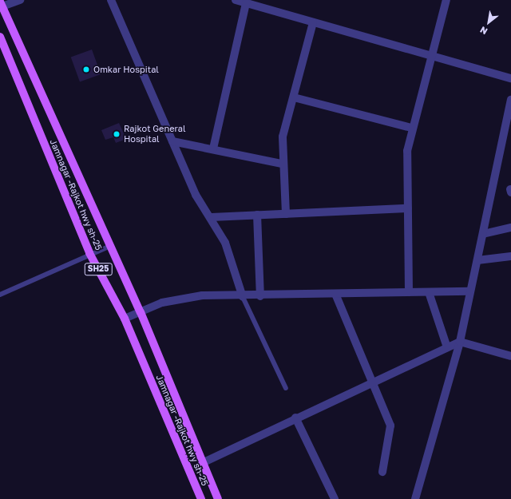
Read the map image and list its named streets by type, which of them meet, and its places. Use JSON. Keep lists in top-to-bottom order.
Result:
{
  "streets": {
    "main road": ["Jamnagar -Rajkot hwy sh-25", "SH25"]
  },
  "places": ["Omkar Hospital", "Rajkot General Hospital"],
  "north": "bottom left"
}
